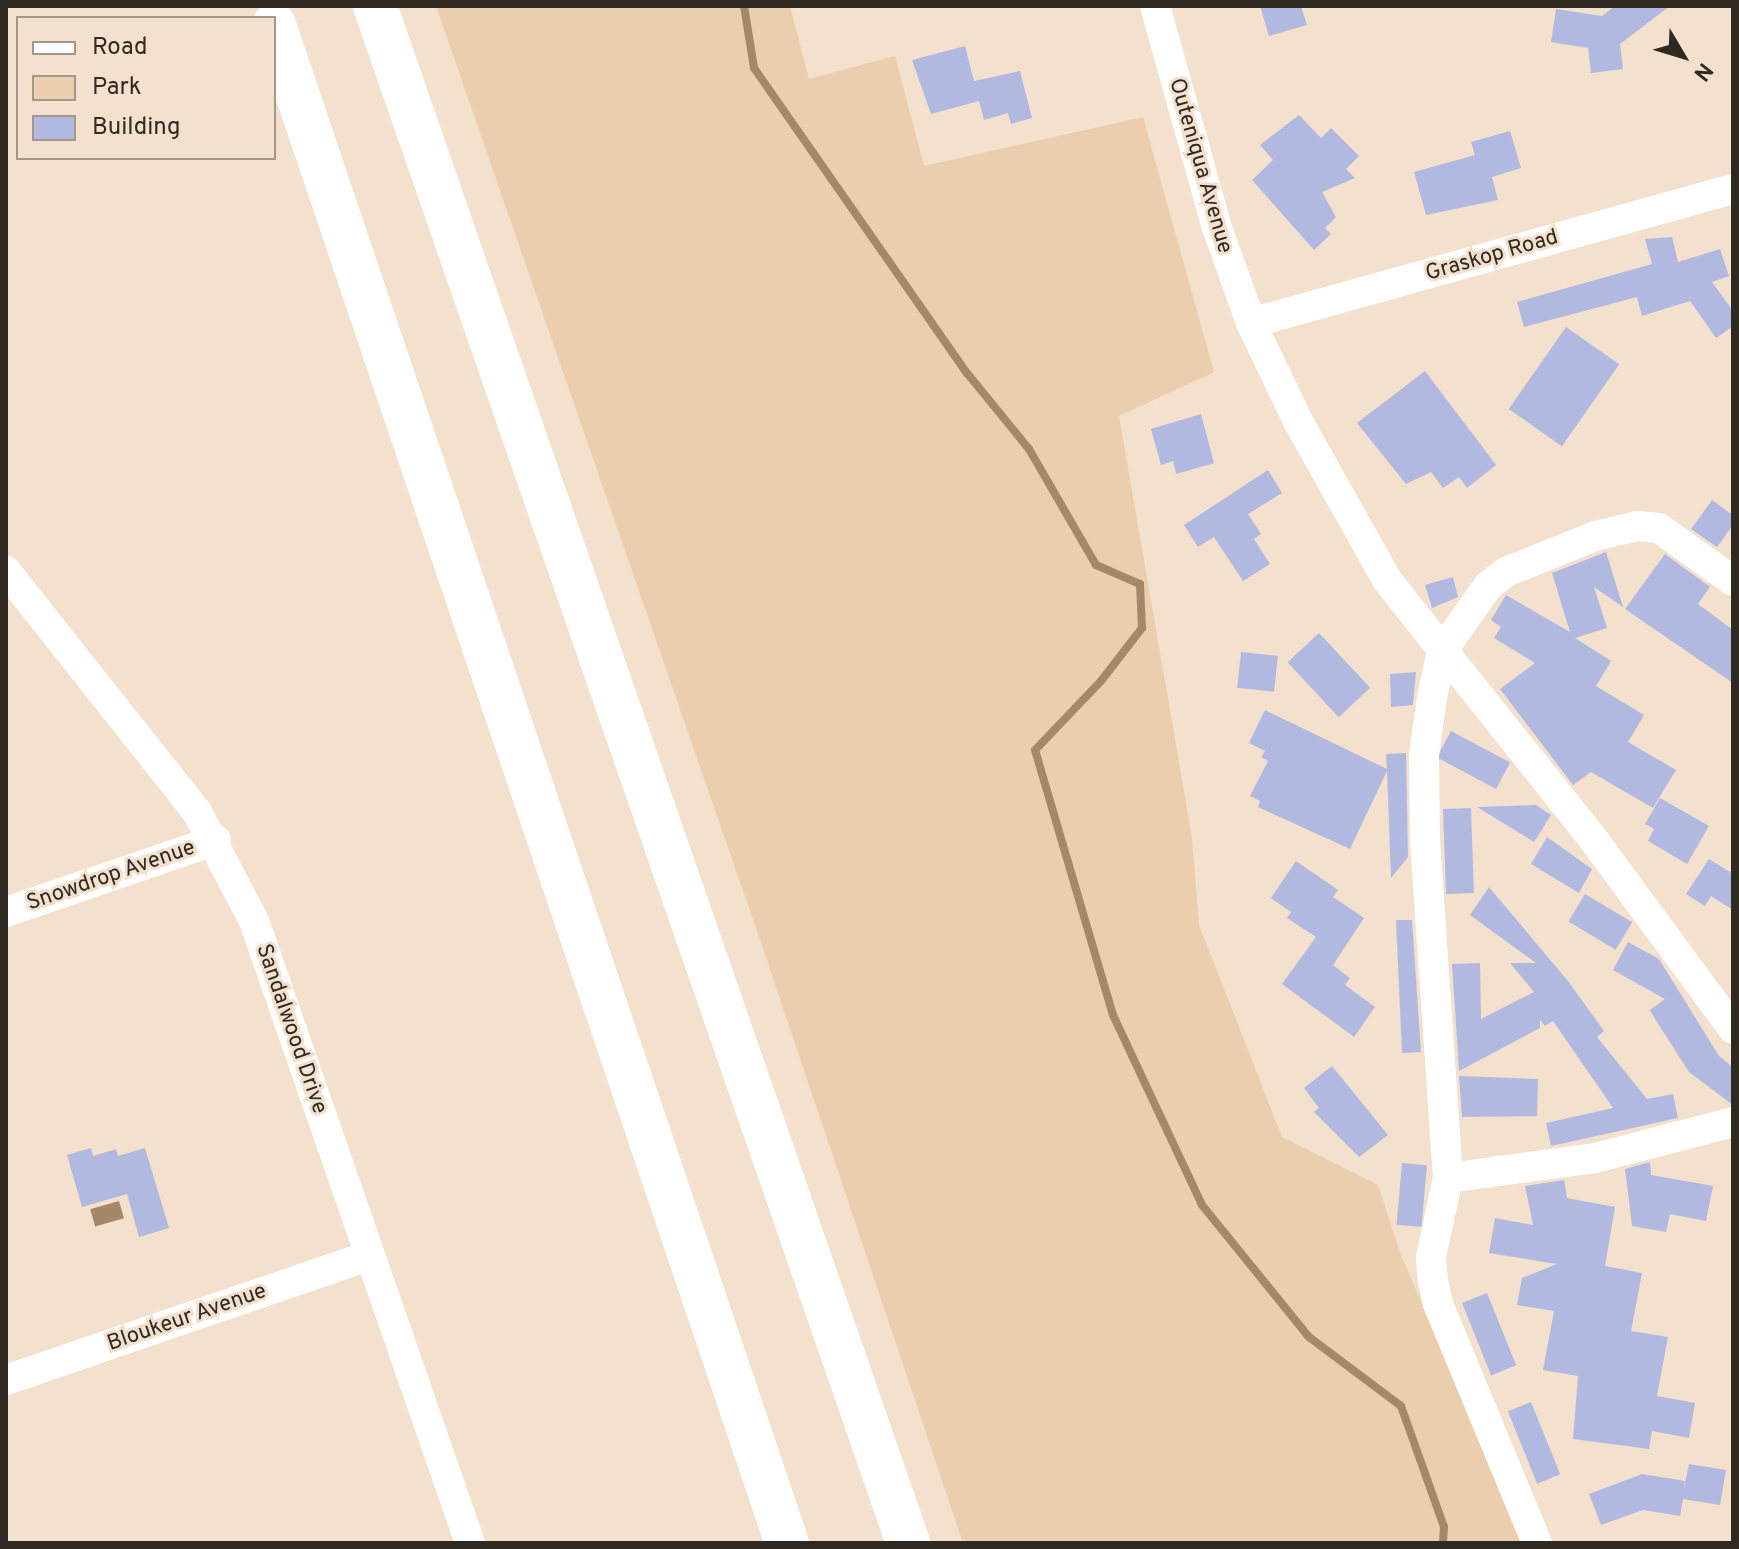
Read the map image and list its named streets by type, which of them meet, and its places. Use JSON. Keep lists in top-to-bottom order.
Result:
{
  "streets": {
    "street": [
      "Outeniqua Avenue",
      "Graskop Road",
      "Snowdrop Avenue",
      "Sandalwood Drive",
      "Bloukeur Avenue"
    ]
  },
  "crossings": [
    ["Outeniqua Avenue", "Graskop Road"],
    ["Snowdrop Avenue", "Sandalwood Drive"],
    ["Sandalwood Drive", "Bloukeur Avenue"]
  ],
  "legend": ["Road", "Park", "Building"],
  "north": "bottom right"
}
